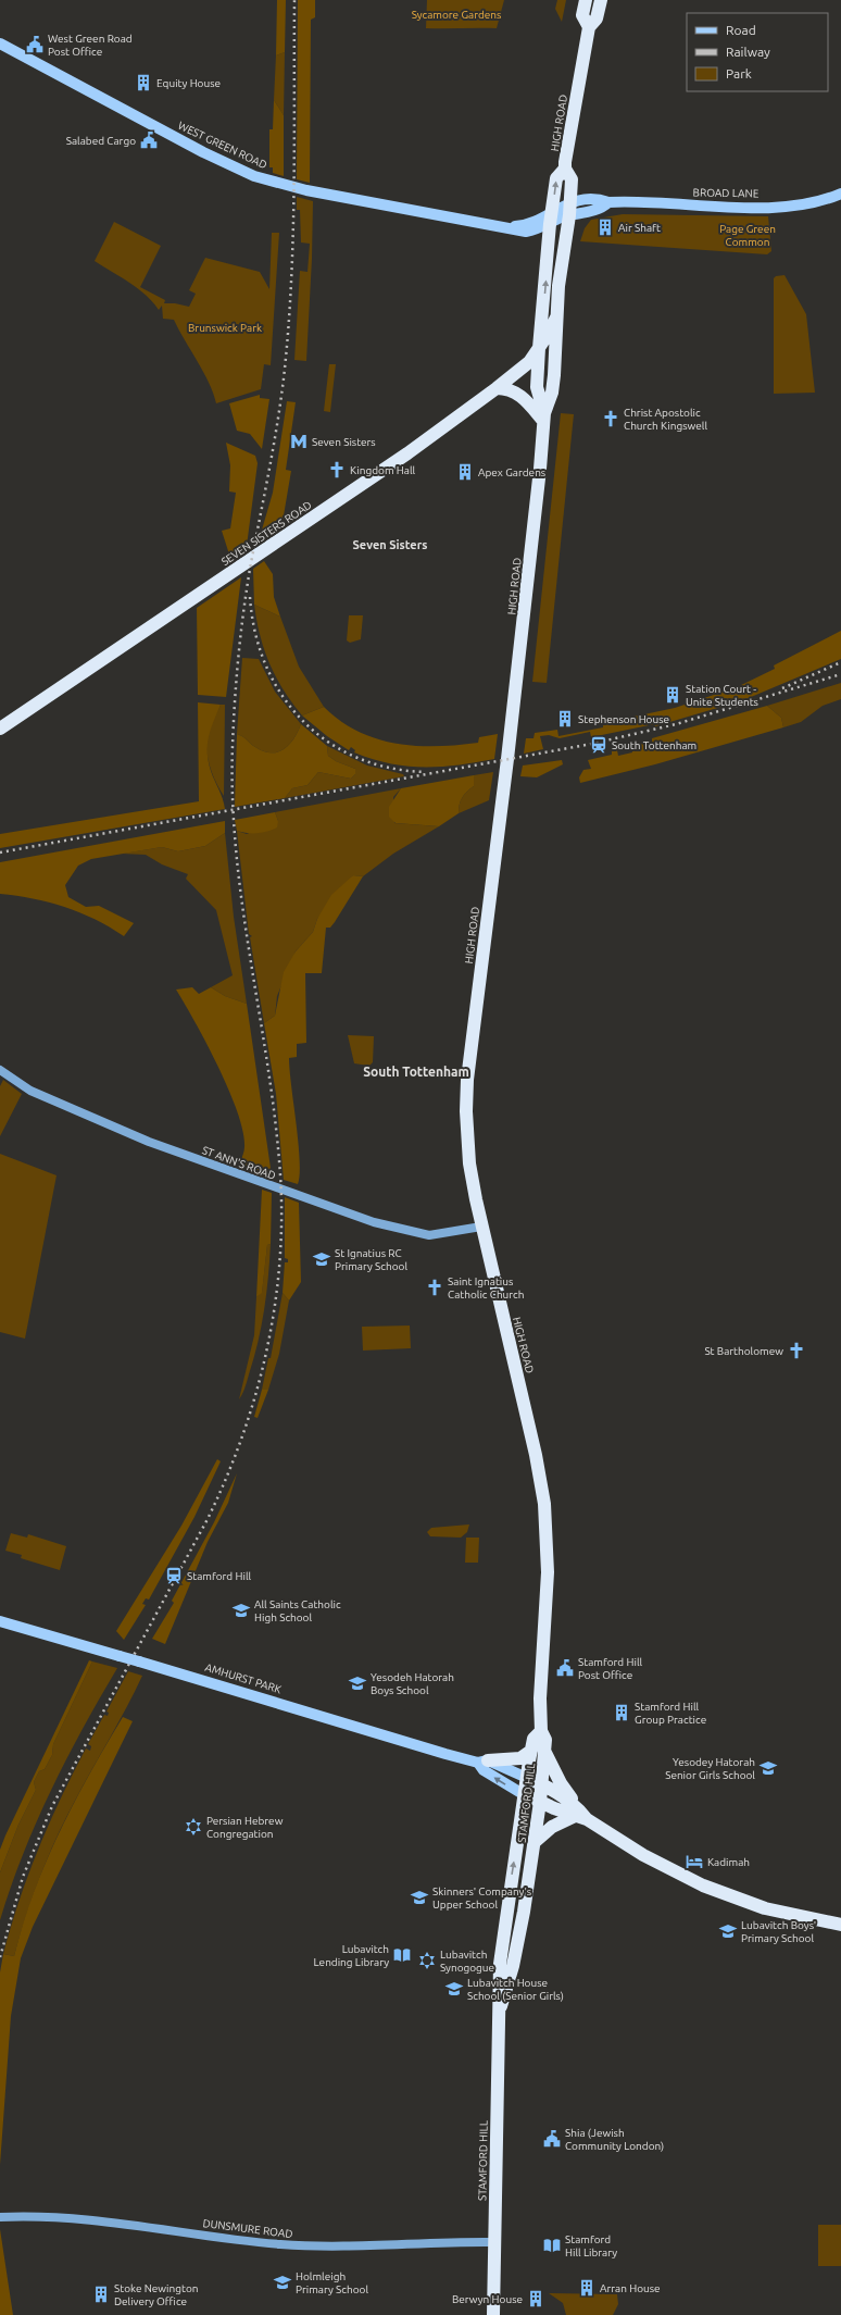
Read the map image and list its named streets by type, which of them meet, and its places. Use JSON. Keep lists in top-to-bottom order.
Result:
{
  "streets": {
    "highway": ["HIGH ROAD", "SEVEN SISTERS ROAD", "STAMFORD HILL"],
    "main road": [
      "WEST GREEN ROAD",
      "BROAD LANE",
      "ST ANN'S ROAD",
      "AMHURST PARK",
      "DUNSMURE ROAD"
    ]
  },
  "crossings": [
    ["HIGH ROAD", "WEST GREEN ROAD"],
    ["HIGH ROAD", "BROAD LANE"],
    ["HIGH ROAD", "SEVEN SISTERS ROAD"],
    ["HIGH ROAD", "ST ANN'S ROAD"],
    ["HIGH ROAD", "STAMFORD HILL"],
    ["WEST GREEN ROAD", "BROAD LANE"],
    ["AMHURST PARK", "STAMFORD HILL"],
    ["STAMFORD HILL", "DUNSMURE ROAD"]
  ],
  "districts": ["Seven Sisters", "South Tottenham"],
  "parks": ["Sycamore Gardens", "Page Green Common", "Brunswick Park"],
  "places": {
    "public building": [
      "West Green Road Post Office",
      "Salabed Cargo",
      "Stamford Hill Post Office",
      "Shia (Jewish Community London)"
    ],
    "building": [
      "Equity House",
      "Air Shaft",
      "Apex Gardens",
      "Station Court - Unite Students",
      "Stephenson House",
      "Stamford Hill Group Practice",
      "Arran House",
      "Stoke Newington Delivery Office",
      "Berwyn House"
    ],
    "church": [
      "Christ Apostolic Church Kingswell",
      "Kingdom Hall",
      "Saint Ignatius Catholic Church",
      "St Bartholomew"
    ],
    "metro station": ["Seven Sisters"],
    "station": ["South Tottenham", "Stamford Hill"],
    "school or university": [
      "St Ignatius RC Primary School",
      "All Saints Catholic High School",
      "Yesodeh Hatorah Boys School",
      "Yesodey Hatorah Senior Girls School",
      "Skinners' Company's Upper School",
      "Lubavitch Boys' Primary School",
      "Lubavitch House School (Senior Girls)",
      "Holmleigh Primary School"
    ],
    "synagogue": ["Persian Hebrew Congregation", "Lubavitch Synogogue"],
    "hotel": ["Kadimah"],
    "library": ["Lubavitch Lending Library", "Stamford Hill Library"]
  },
  "legend": ["Road", "Railway", "Park"]
}
